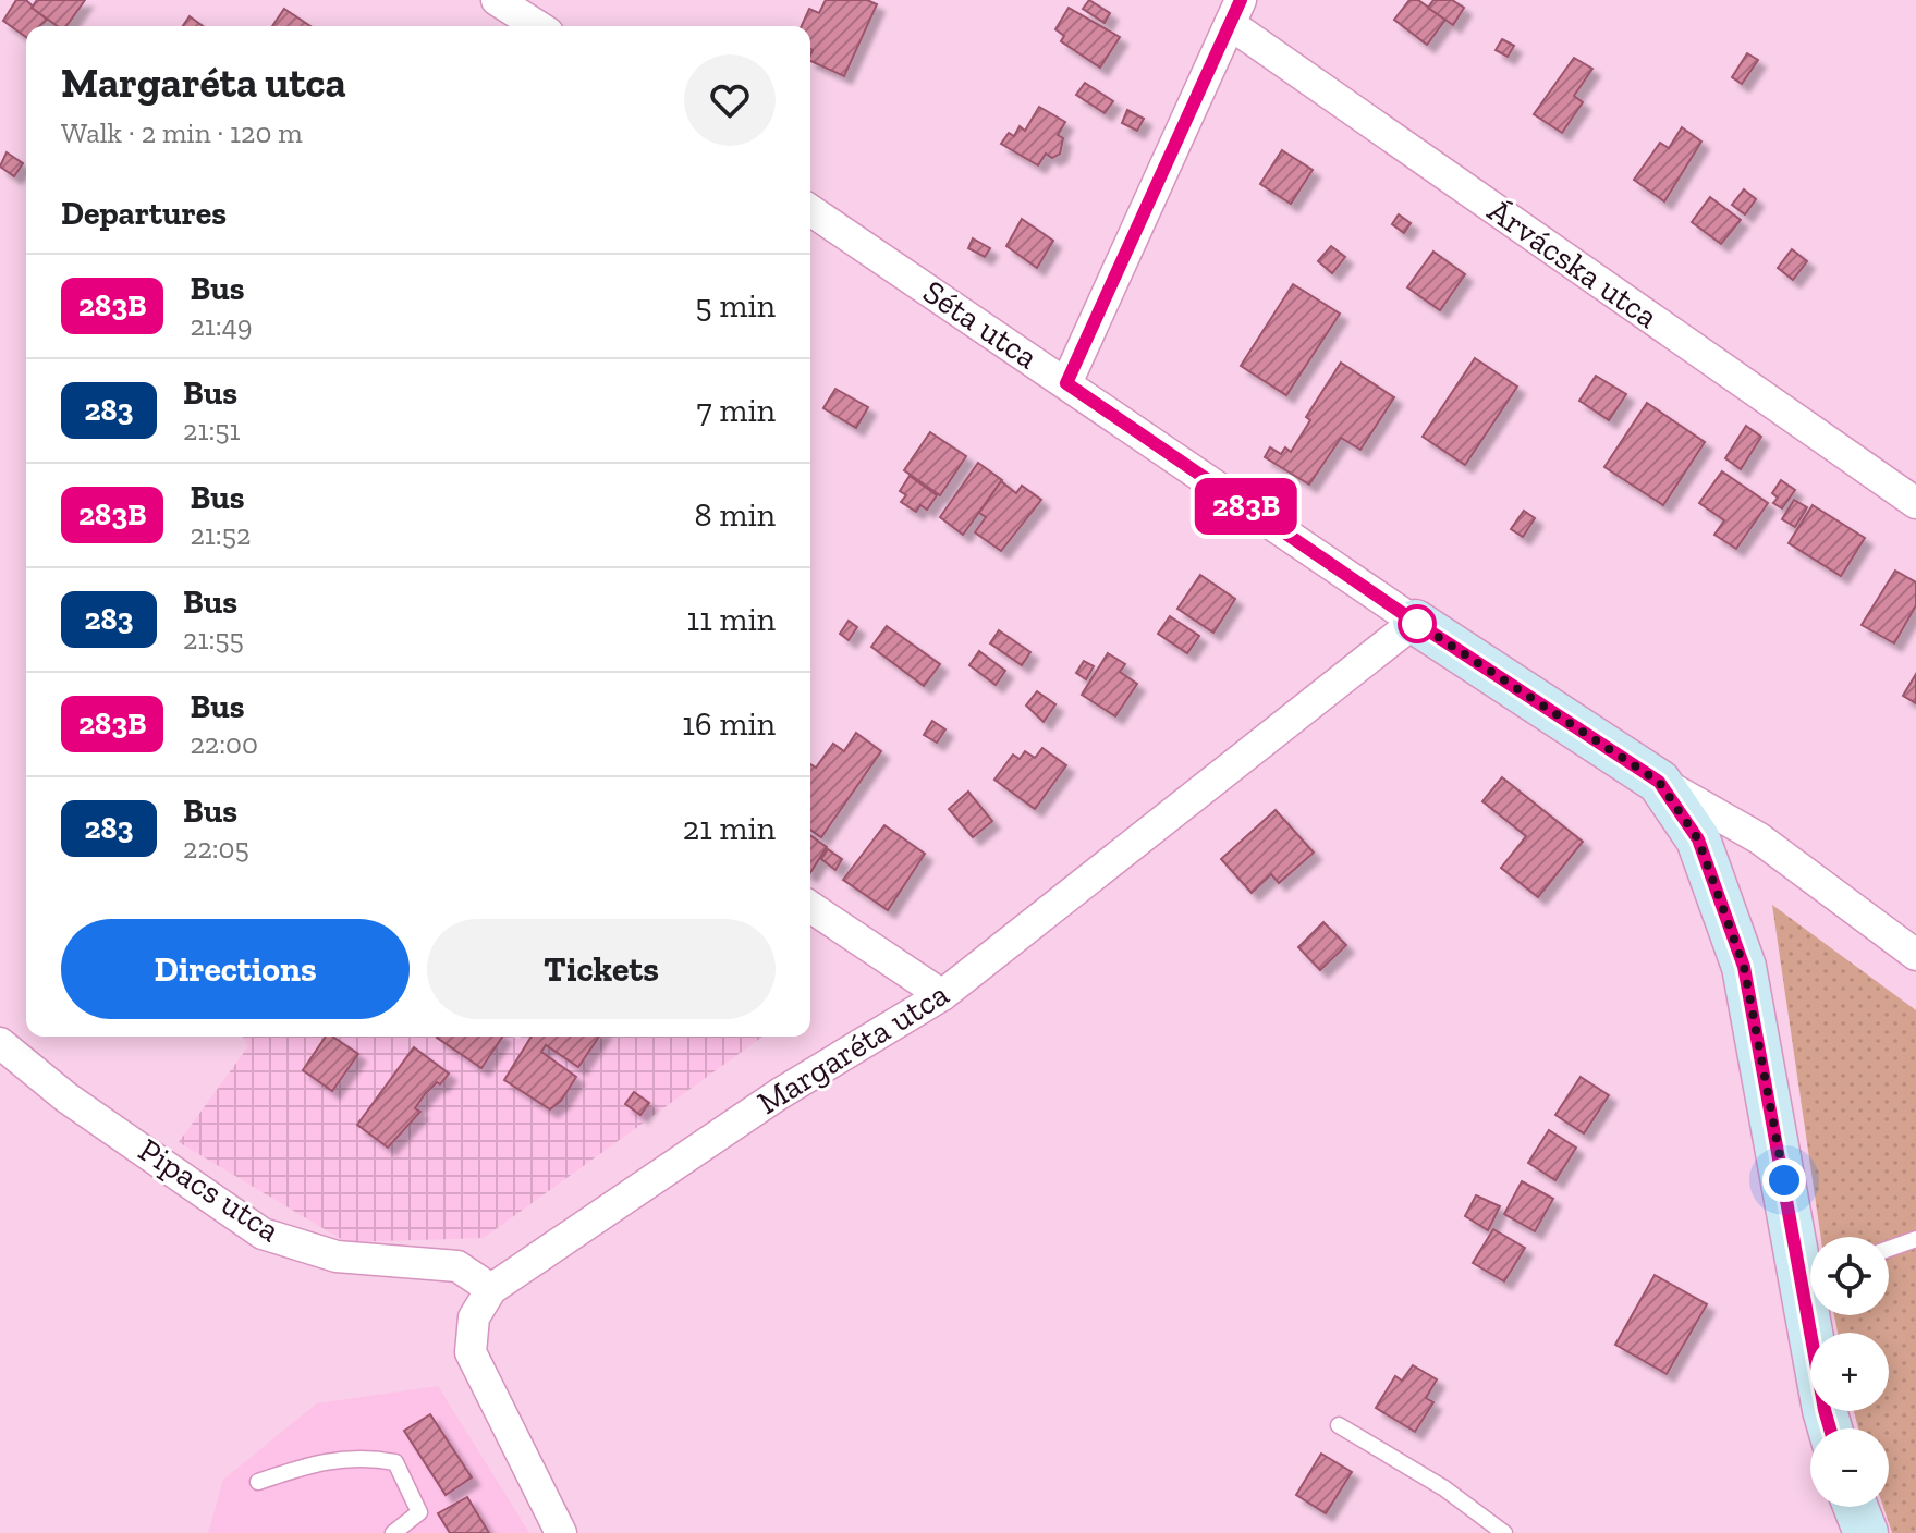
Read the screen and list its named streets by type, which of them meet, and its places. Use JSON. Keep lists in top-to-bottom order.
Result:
{
  "streets": {
    "street": [
      "Árvácska utca",
      "Séta utca",
      "Margaréta utca",
      "Pipacs utca"
    ]
  },
  "crossings": [
    ["Séta utca", "Margaréta utca"],
    ["Margaréta utca", "Pipacs utca"]
  ],
  "lines": ["bus line 283B"],
  "page": {
    "on_map": "283B",
    "heading": [
      ["Margaréta utca", "Walk · 2 min · 120 m"],
      "Departures"
    ],
    "list": [
      {
        "mark": "283B",
        "name": "Bus",
        "note": "21:49",
        "value": "5 min"
      },
      {
        "mark": "283",
        "name": "Bus",
        "note": "21:51",
        "value": "7 min"
      },
      {
        "mark": "283B",
        "name": "Bus",
        "note": "21:52",
        "value": "8 min"
      },
      {
        "mark": "283",
        "name": "Bus",
        "note": "21:55",
        "value": "11 min"
      },
      {
        "mark": "283B",
        "name": "Bus",
        "note": "22:00",
        "value": "16 min"
      },
      {
        "mark": "283",
        "name": "Bus",
        "note": "22:05",
        "value": "21 min"
      }
    ],
    "buttons": ["Directions", "Tickets"],
    "map_buttons": ["+", "−"]
  }
}
